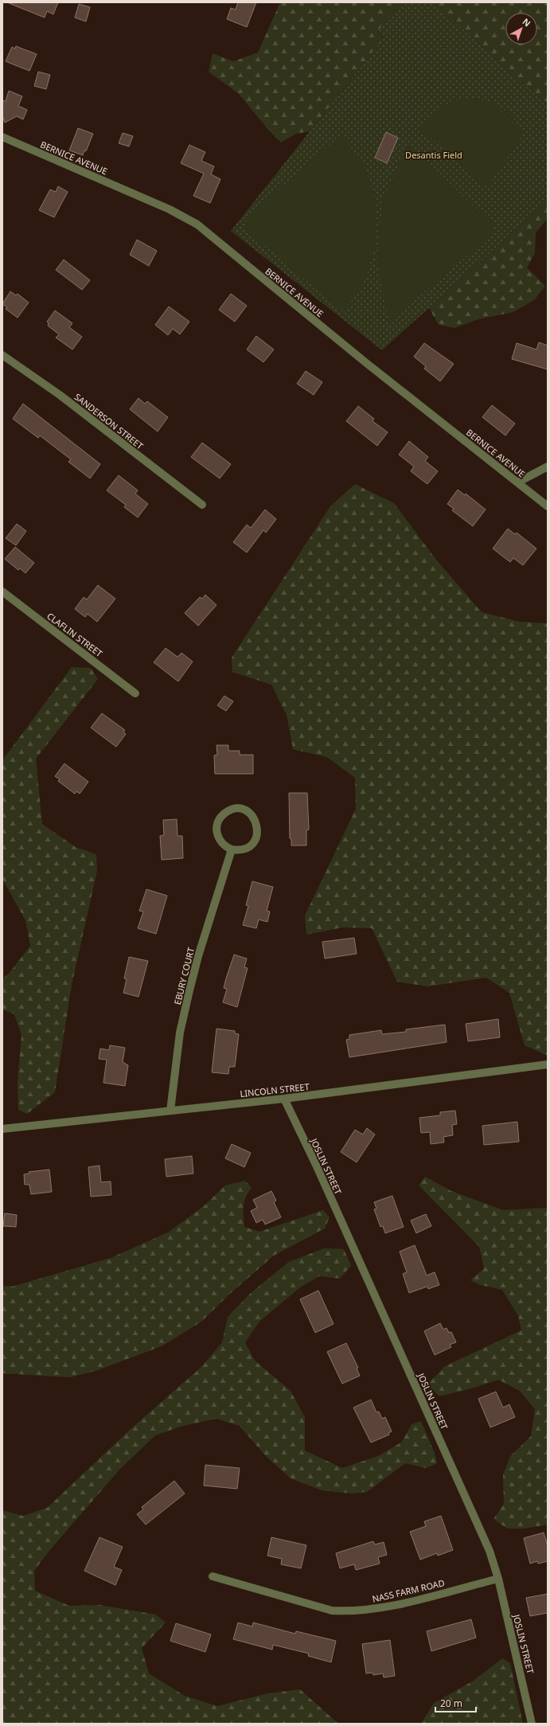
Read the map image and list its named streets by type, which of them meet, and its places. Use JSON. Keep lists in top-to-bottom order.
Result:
{
  "streets": {
    "street": [
      "BERNICE AVENUE",
      "SANDERSON STREET",
      "CLAFLIN STREET",
      "EBURY COURT",
      "LINCOLN STREET",
      "JOSLIN STREET",
      "NASS FARM ROAD"
    ]
  },
  "crossings": [
    ["EBURY COURT", "LINCOLN STREET"],
    ["LINCOLN STREET", "JOSLIN STREET"],
    ["JOSLIN STREET", "NASS FARM ROAD"]
  ],
  "parks": ["Desantis Field"],
  "scale_bar": "20 m",
  "north": "top right"
}
